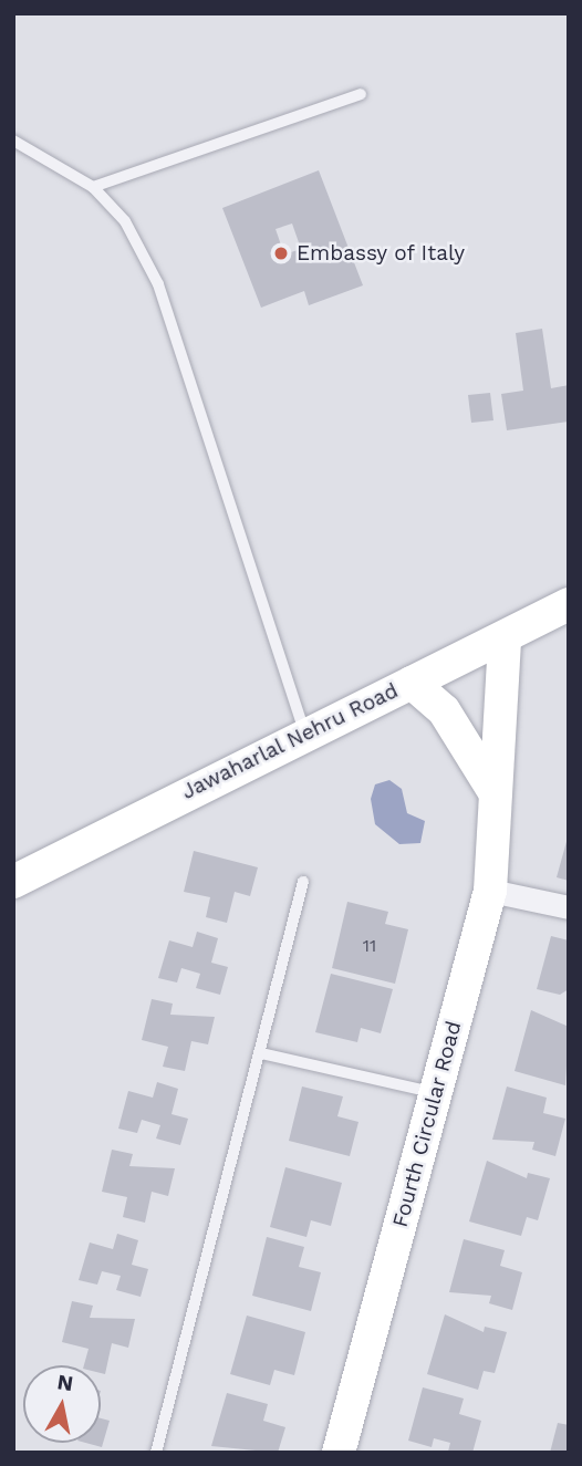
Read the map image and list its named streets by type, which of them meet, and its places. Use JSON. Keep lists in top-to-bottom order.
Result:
{
  "streets": {
    "street": ["Jawaharlal Nehru Road", "Fourth Circular Road"]
  },
  "crossings": [
    ["Jawaharlal Nehru Road", "Fourth Circular Road"]
  ],
  "places": ["Embassy of Italy"],
  "house_numbers": ["11"],
  "north": "top"
}
